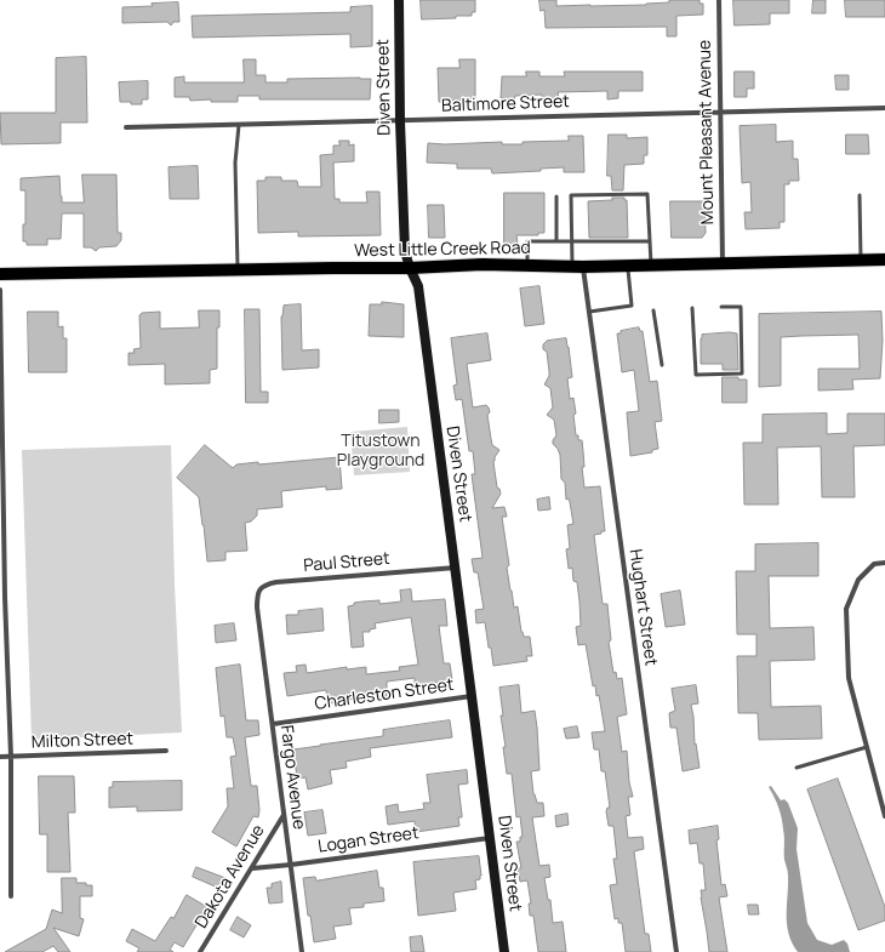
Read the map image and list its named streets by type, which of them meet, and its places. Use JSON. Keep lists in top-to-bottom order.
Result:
{
  "streets": {
    "main road": ["West Little Creek Road"],
    "street": [
      "Diven Street",
      "Baltimore Street",
      "Mount Pleasant Avenue",
      "Paul Street",
      "Hughart Street",
      "Charleston Street",
      "Milton Street",
      "Fargo Avenue",
      "Logan Street",
      "Dakota Avenue"
    ]
  },
  "crossings": [
    ["Diven Street", "Baltimore Street"],
    ["Diven Street", "West Little Creek Road"],
    ["Diven Street", "Paul Street"],
    ["Diven Street", "Charleston Street"],
    ["Diven Street", "Logan Street"],
    ["Baltimore Street", "Mount Pleasant Avenue"],
    ["Mount Pleasant Avenue", "West Little Creek Road"],
    ["West Little Creek Road", "Hughart Street"],
    ["Paul Street", "Fargo Avenue"],
    ["Charleston Street", "Fargo Avenue"],
    ["Fargo Avenue", "Logan Street"],
    ["Fargo Avenue", "Dakota Avenue"],
    ["Logan Street", "Dakota Avenue"]
  ],
  "parks": ["Titustown Playground"]
}
